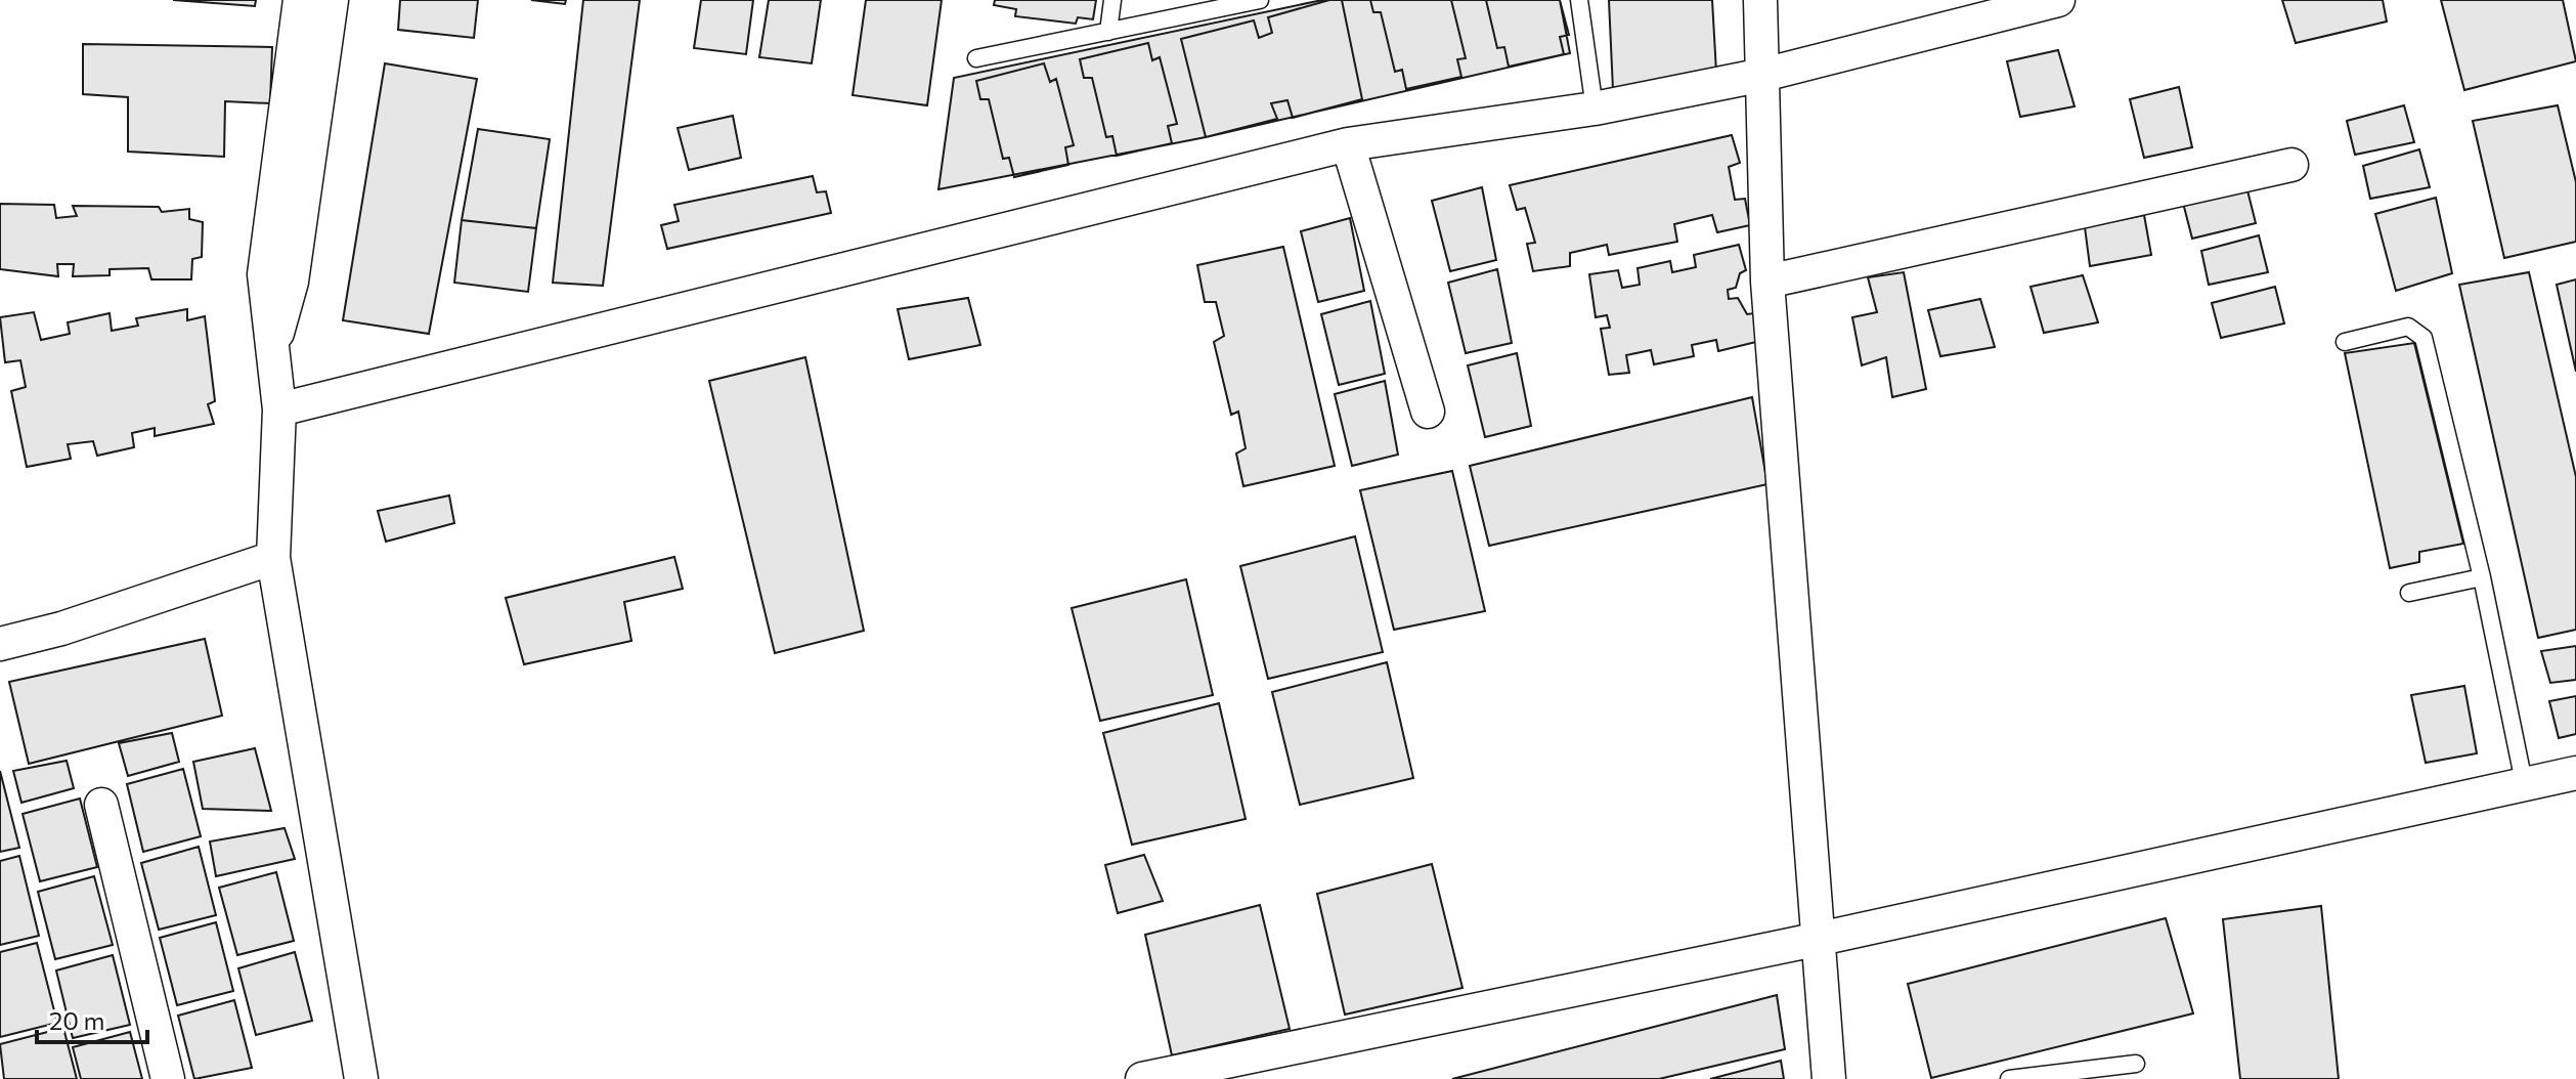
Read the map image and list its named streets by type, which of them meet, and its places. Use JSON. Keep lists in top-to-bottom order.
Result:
{
  "scale_bar": "20 m"
}
